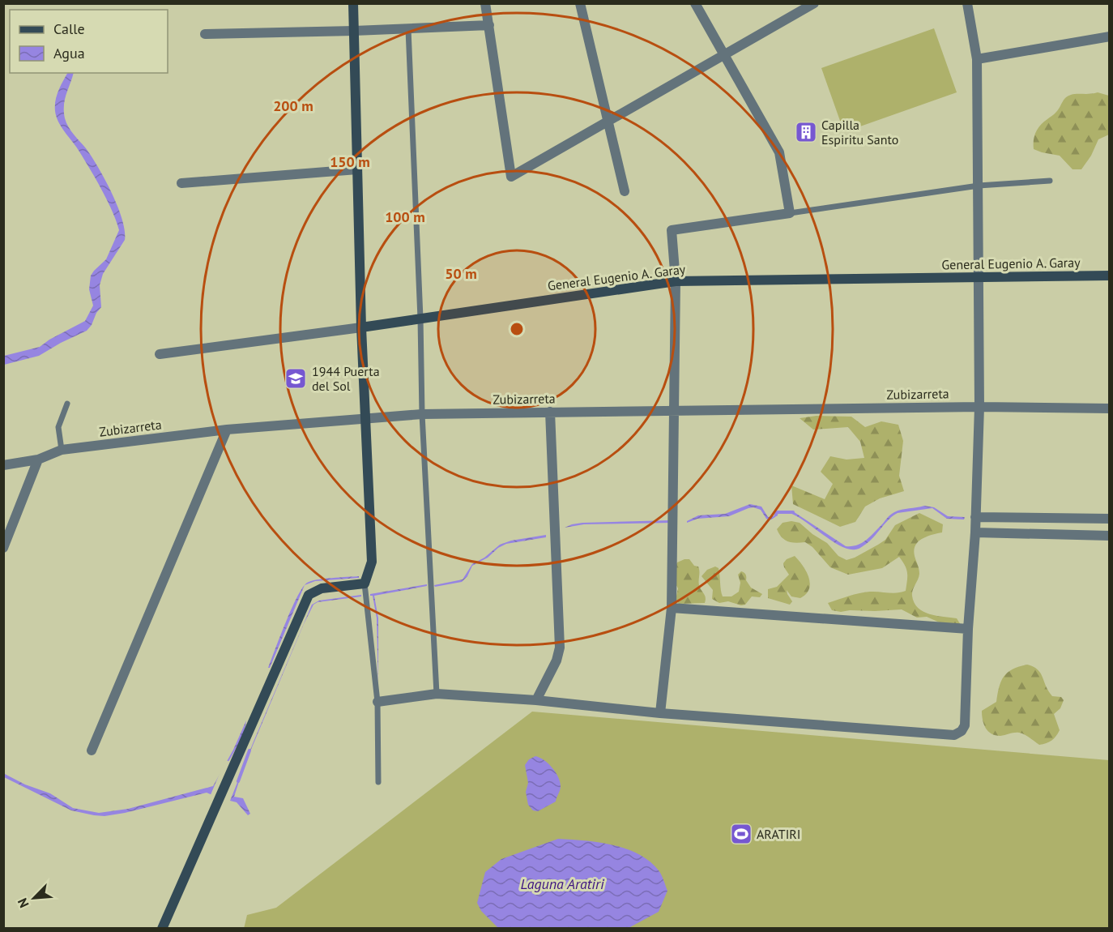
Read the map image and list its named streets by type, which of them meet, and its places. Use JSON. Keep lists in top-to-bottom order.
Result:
{
  "streets": {
    "street": ["General Eugenio A. Garay", "Zubizarreta"]
  },
  "water": ["Laguna Aratiri"],
  "places": {
    "building": ["Capilla Espiritu Santo"],
    "school or university": ["1944 Puerta del Sol"],
    "sports": ["ARATIRI"]
  },
  "legend": ["Calle", "Agua"],
  "north": "bottom left",
  "rings": [
    "200 m",
    "150 m",
    "100 m",
    "50 m"
  ]
}
